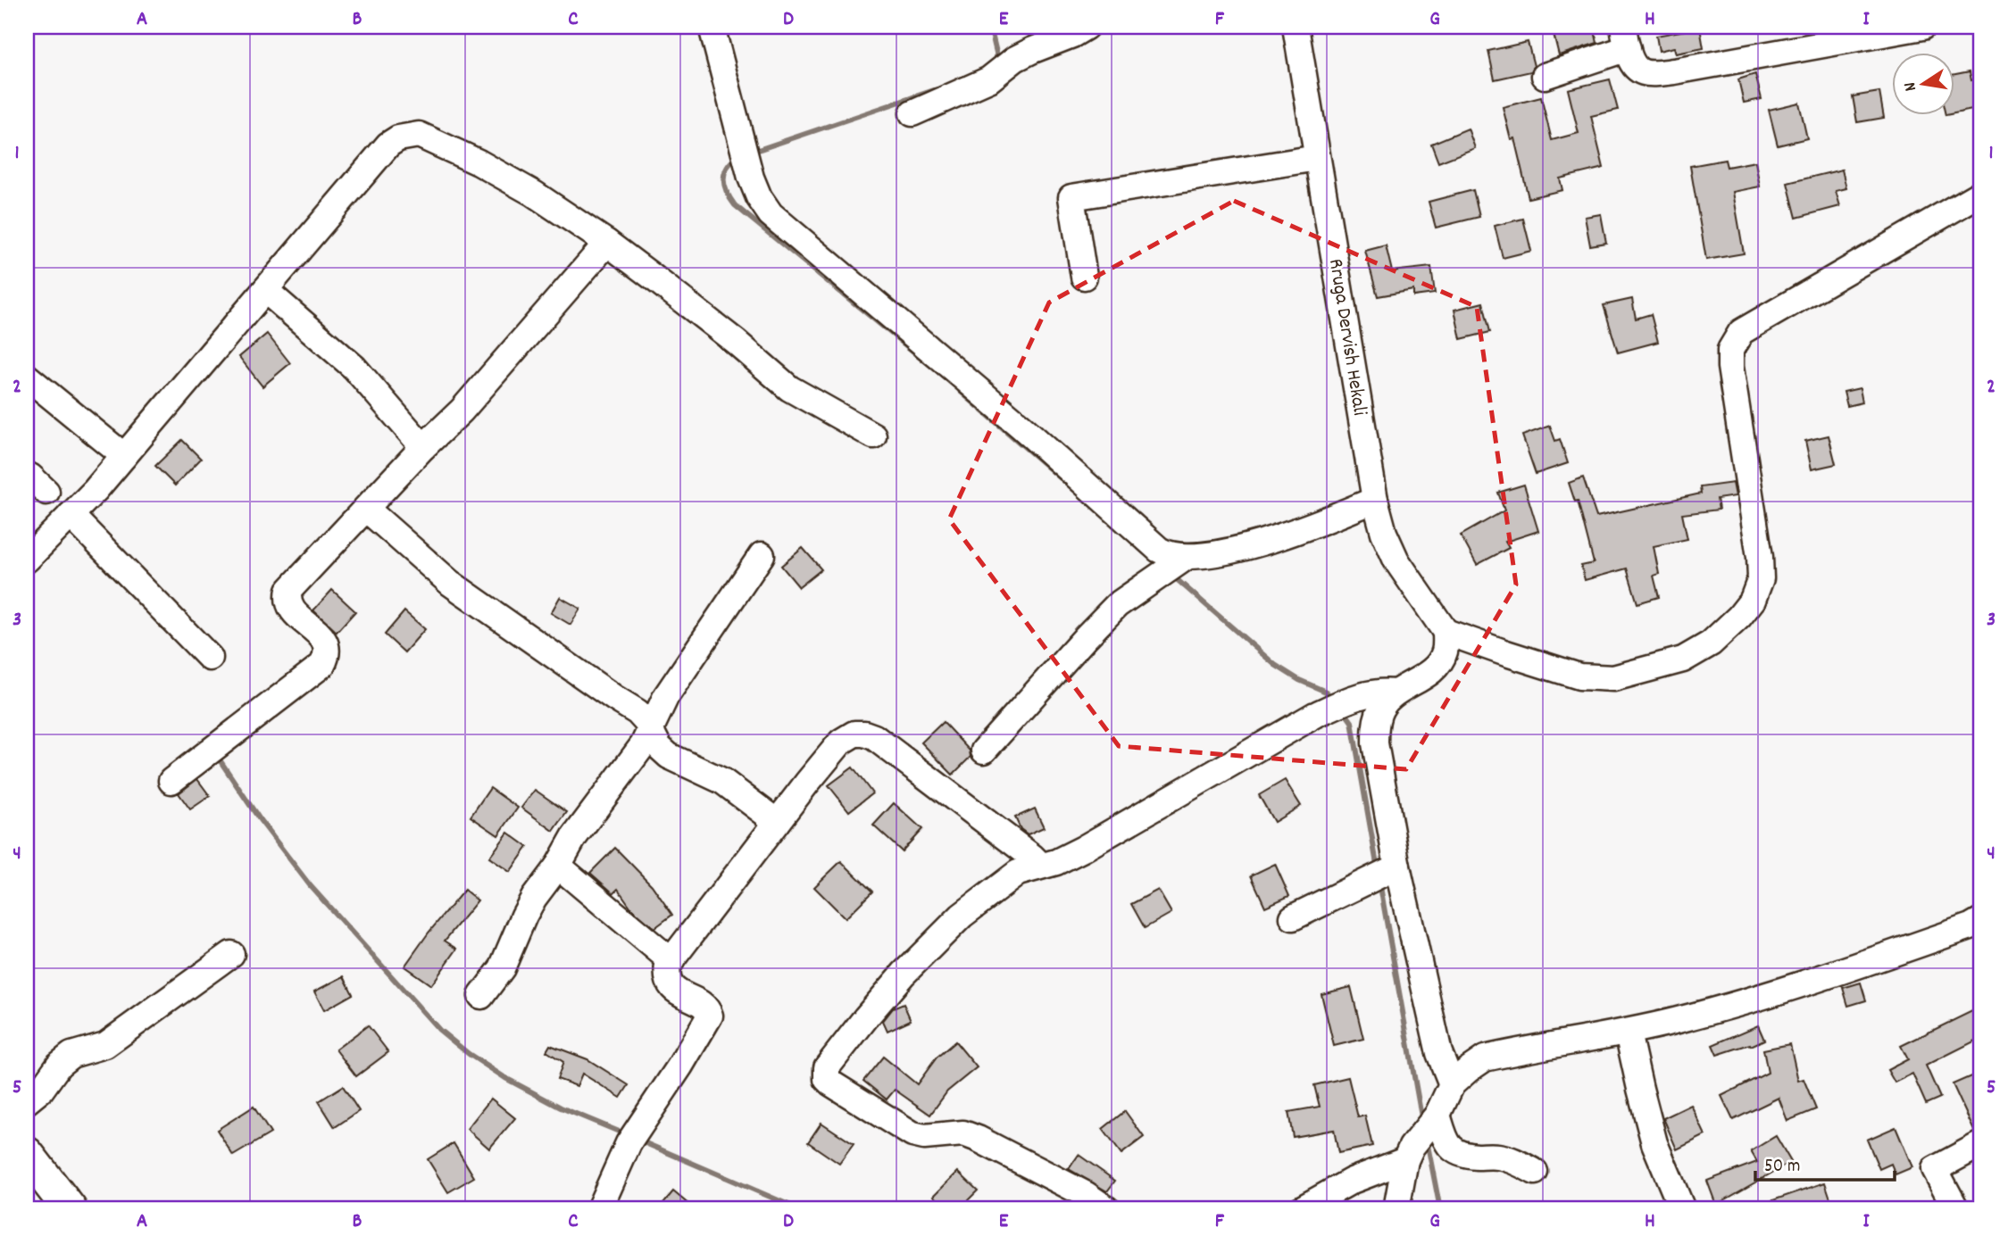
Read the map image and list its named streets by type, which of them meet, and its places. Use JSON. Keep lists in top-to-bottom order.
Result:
{
  "streets": {
    "street": ["Rruga Dervish Hekali"]
  },
  "scale_bar": "50 m",
  "north": "left",
  "grid": {
    "columns": [
      "A",
      "B",
      "C",
      "D",
      "E",
      "F",
      "G",
      "H",
      "I"
    ],
    "rows": [
      "1",
      "2",
      "3",
      "4",
      "5"
    ]
  }
}
